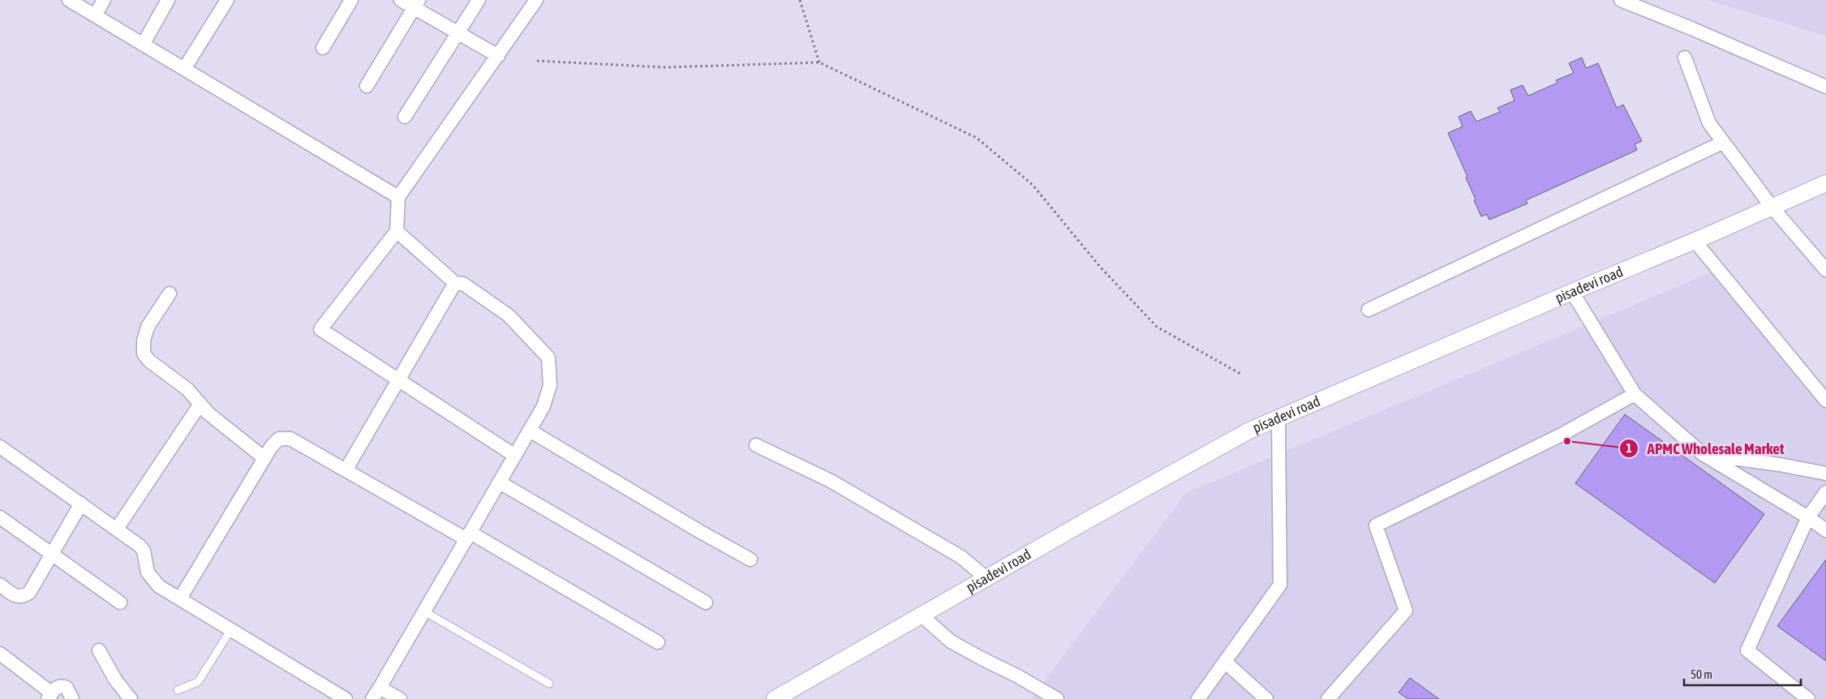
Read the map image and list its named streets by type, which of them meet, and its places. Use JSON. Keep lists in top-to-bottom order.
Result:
{
  "streets": {
    "street": ["pisadevi road"]
  },
  "places": ["APMC Wholesale Market"],
  "scale_bar": "50 m"
}
